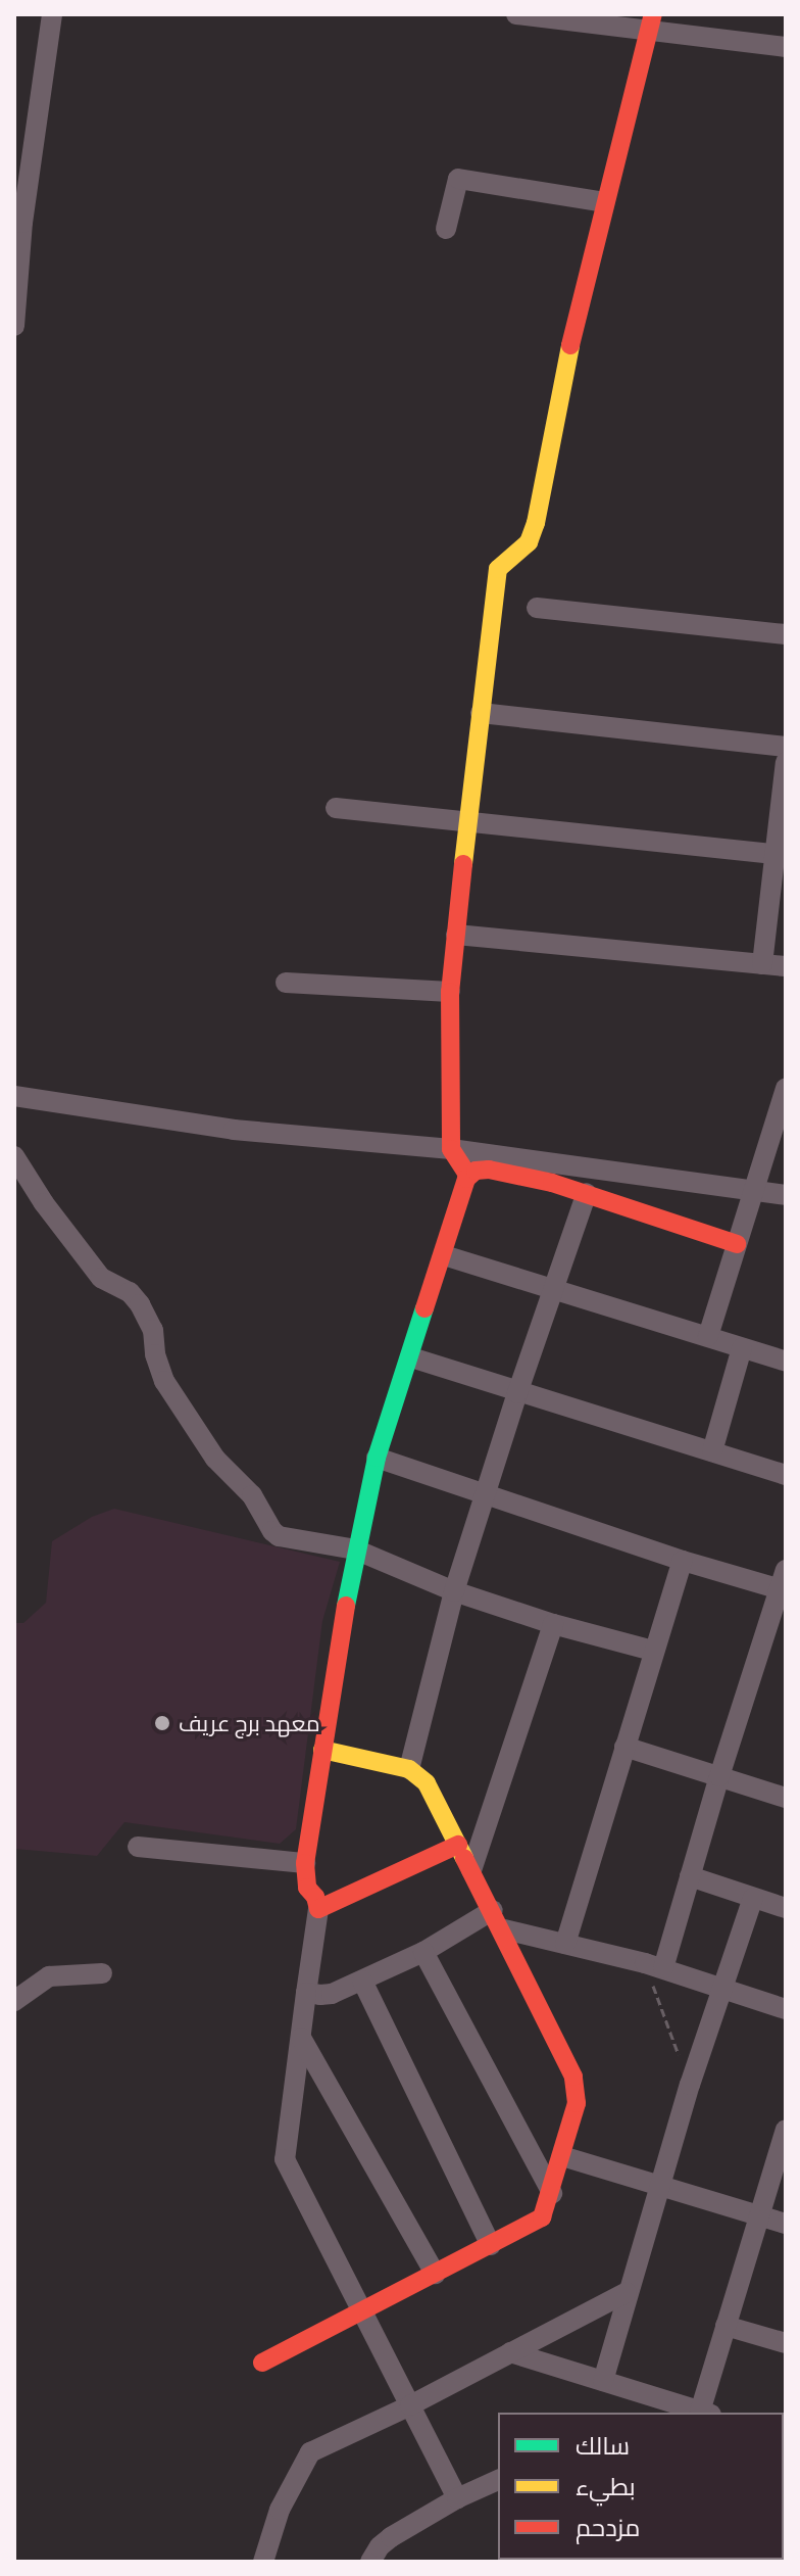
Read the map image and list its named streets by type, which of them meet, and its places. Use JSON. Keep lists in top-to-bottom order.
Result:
{
  "places": ["معهد برج عريف"],
  "legend": ["سالك", "بطيء", "مزدحم"]
}
